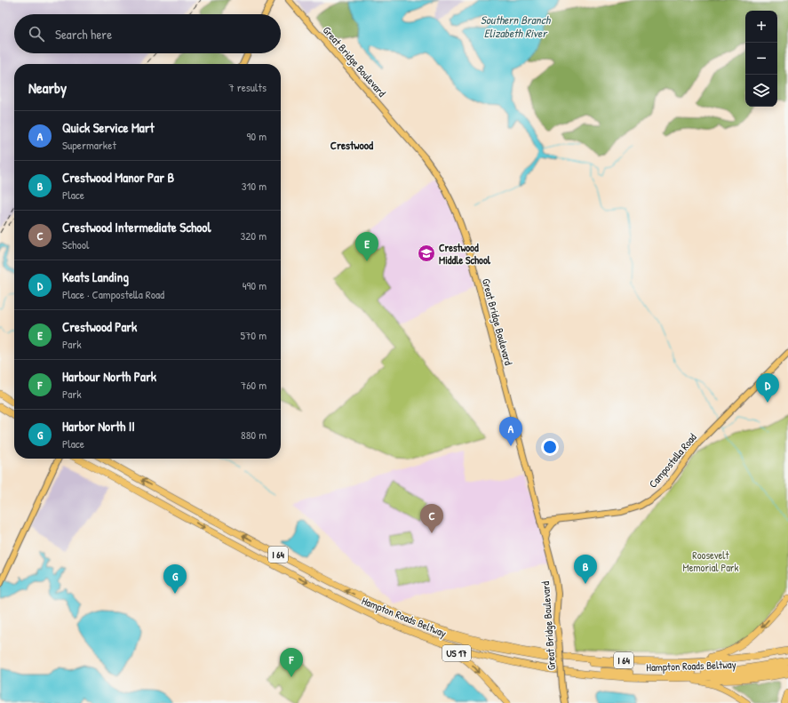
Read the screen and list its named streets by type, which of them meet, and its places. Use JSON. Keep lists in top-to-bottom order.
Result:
{
  "streets": {
    "highway": ["I 64", "Hampton Roads Beltway", "US 17"],
    "main road": ["Great Bridge Boulevard", "Campostella Road"]
  },
  "crossings": [
    ["Great Bridge Boulevard", "Campostella Road"],
    ["Hampton Roads Beltway", "US 17"]
  ],
  "districts": ["Crestwood"],
  "water": ["Southern Branch Elizabeth River"],
  "parks": ["Roosevelt Memorial Park"],
  "places": {
    "school or university": ["Crestwood Middle School"]
  },
  "page": {
    "map_buttons": ["+", "−"],
    "search": "Search here",
    "heading": ["Nearby", "7 results"],
    "list": [
      {
        "mark": "A",
        "name": "Quick Service Mart",
        "note": "Supermarket",
        "value": "90 m"
      },
      {
        "mark": "B",
        "name": "Crestwood Manor Par B",
        "note": "Place",
        "value": "310 m"
      },
      {
        "mark": "C",
        "name": "Crestwood Intermediate School",
        "note": "School",
        "value": "320 m"
      },
      {
        "mark": "D",
        "name": "Keats Landing",
        "note": "Place · Campostella Road",
        "value": "490 m"
      },
      {
        "mark": "E",
        "name": "Crestwood Park",
        "note": "Park",
        "value": "570 m"
      },
      {
        "mark": "F",
        "name": "Harbour North Park",
        "note": "Park",
        "value": "760 m"
      },
      {
        "mark": "G",
        "name": "Harbor North II",
        "note": "Place",
        "value": "880 m"
      }
    ],
    "pins": [
      "E",
      "D",
      "A",
      "C",
      "B",
      "G",
      "F"
    ]
  }
}
